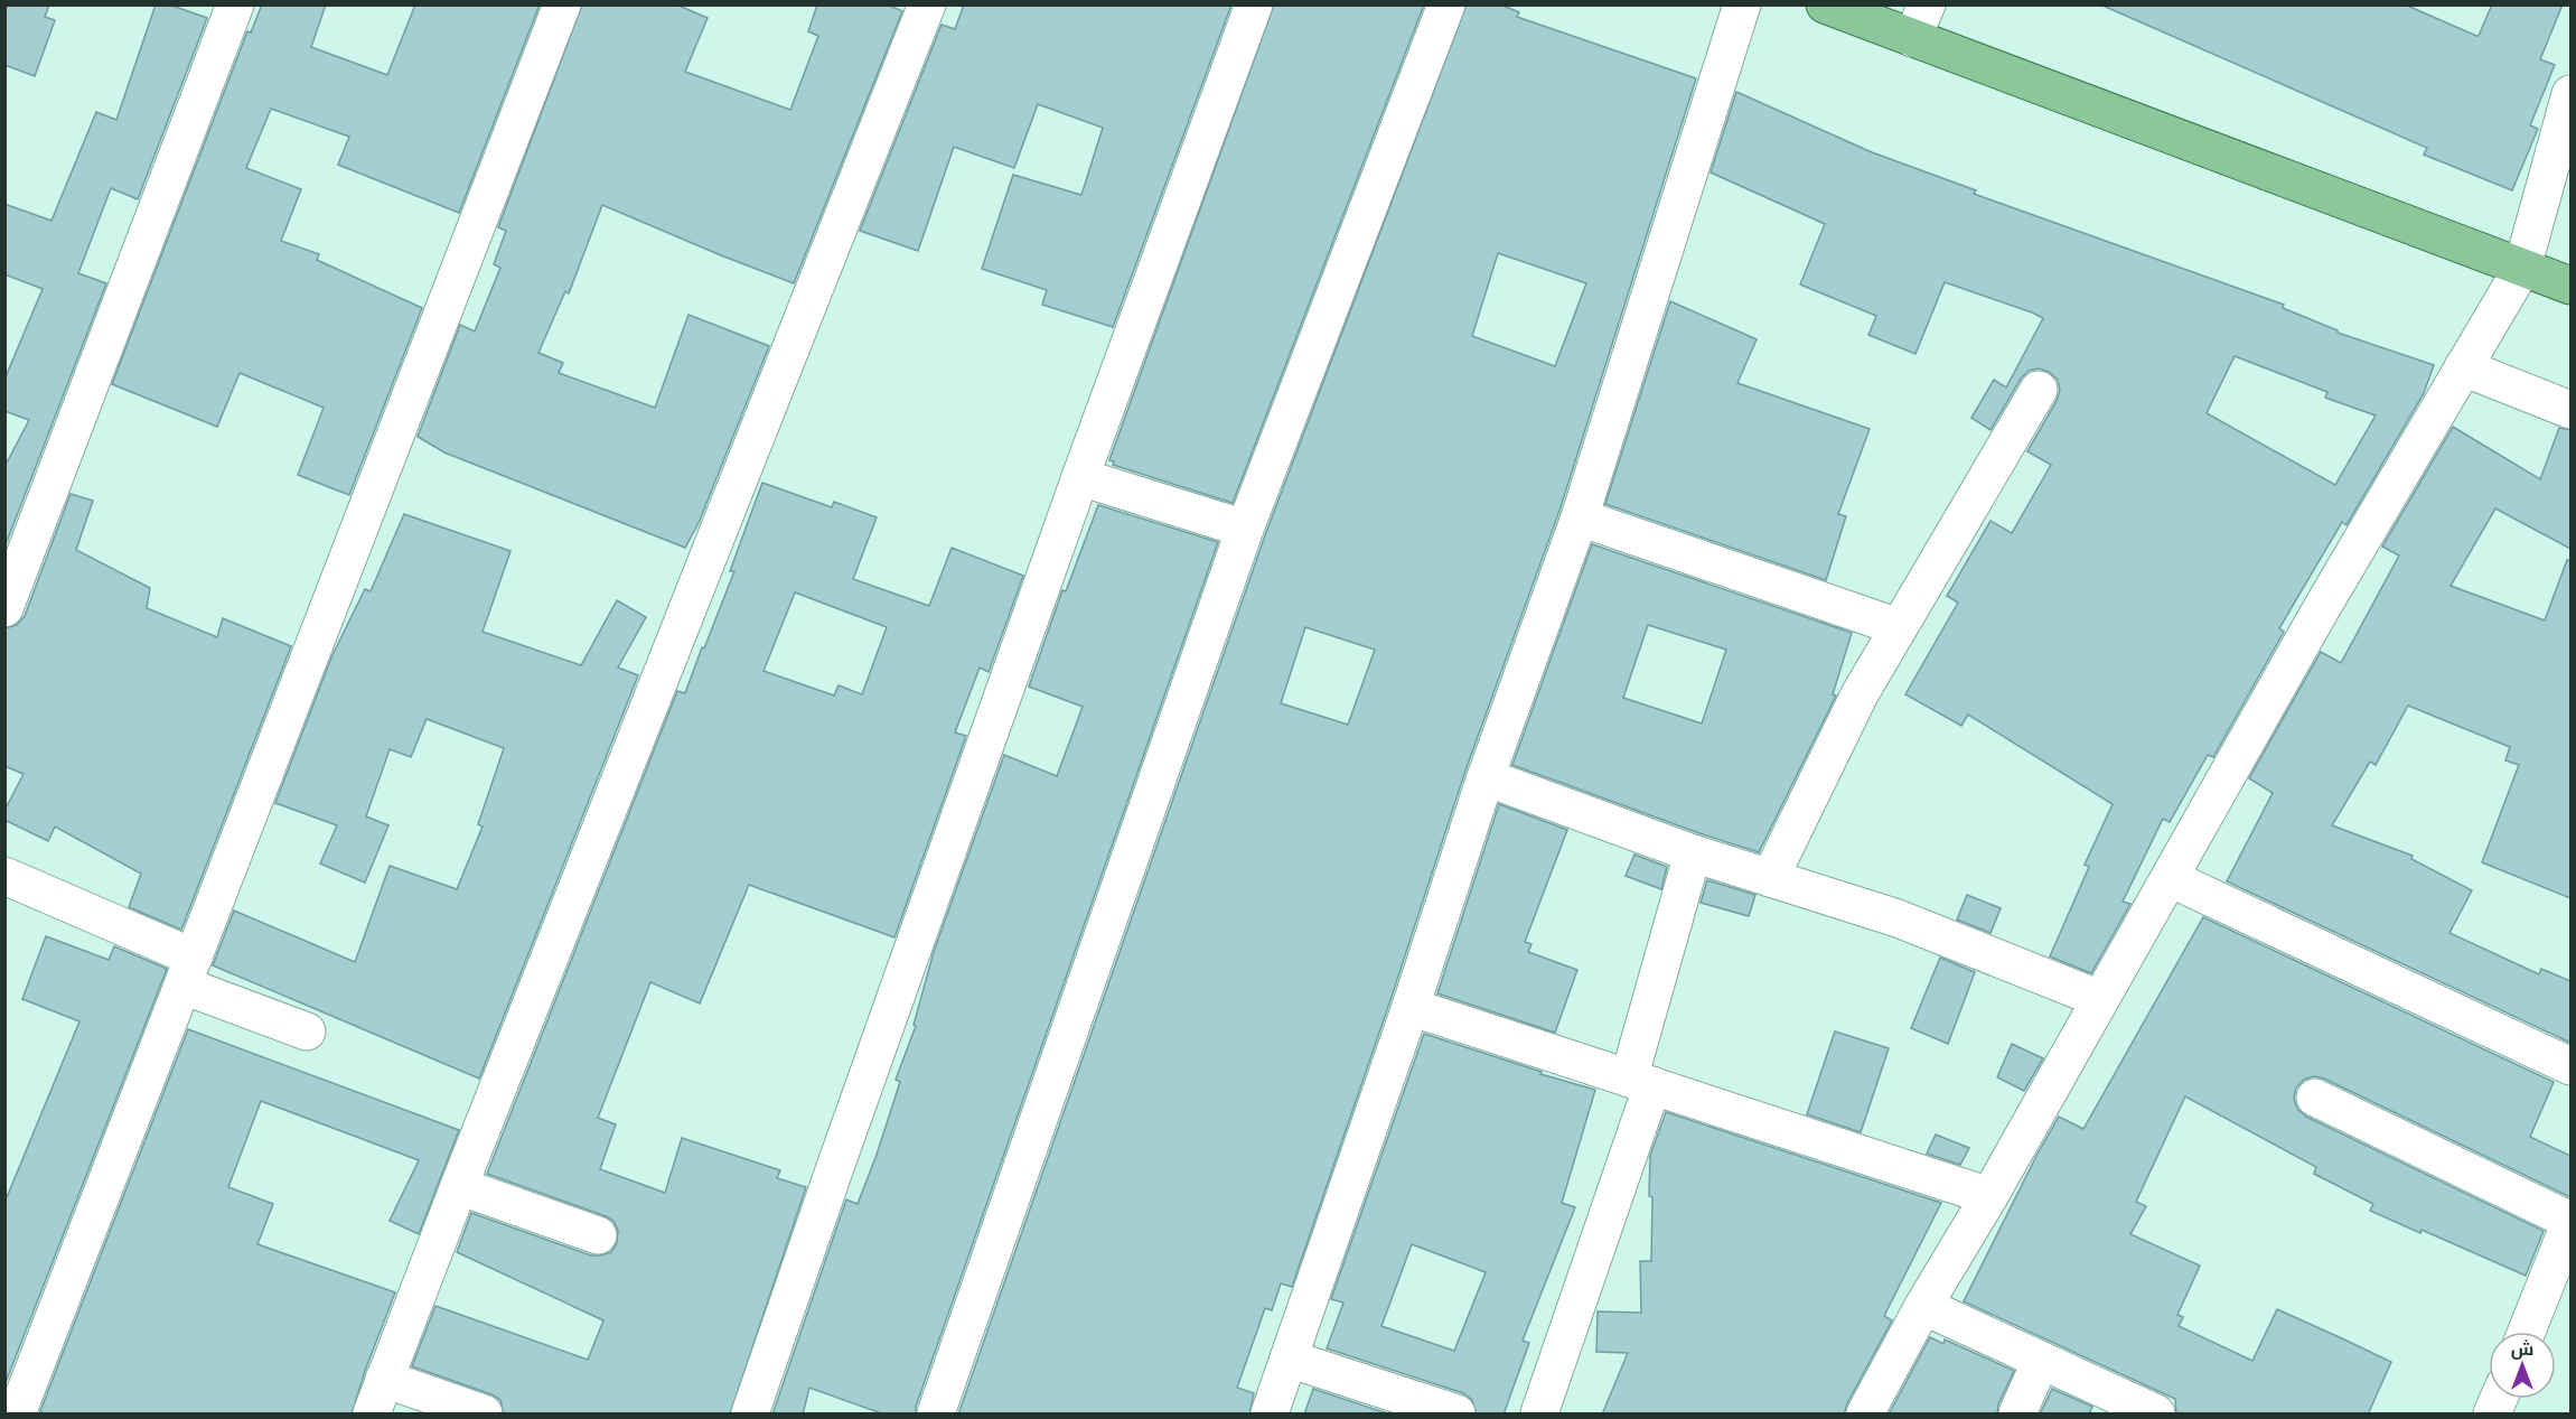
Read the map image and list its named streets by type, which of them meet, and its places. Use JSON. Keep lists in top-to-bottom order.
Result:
{
  "north": "top"
}
